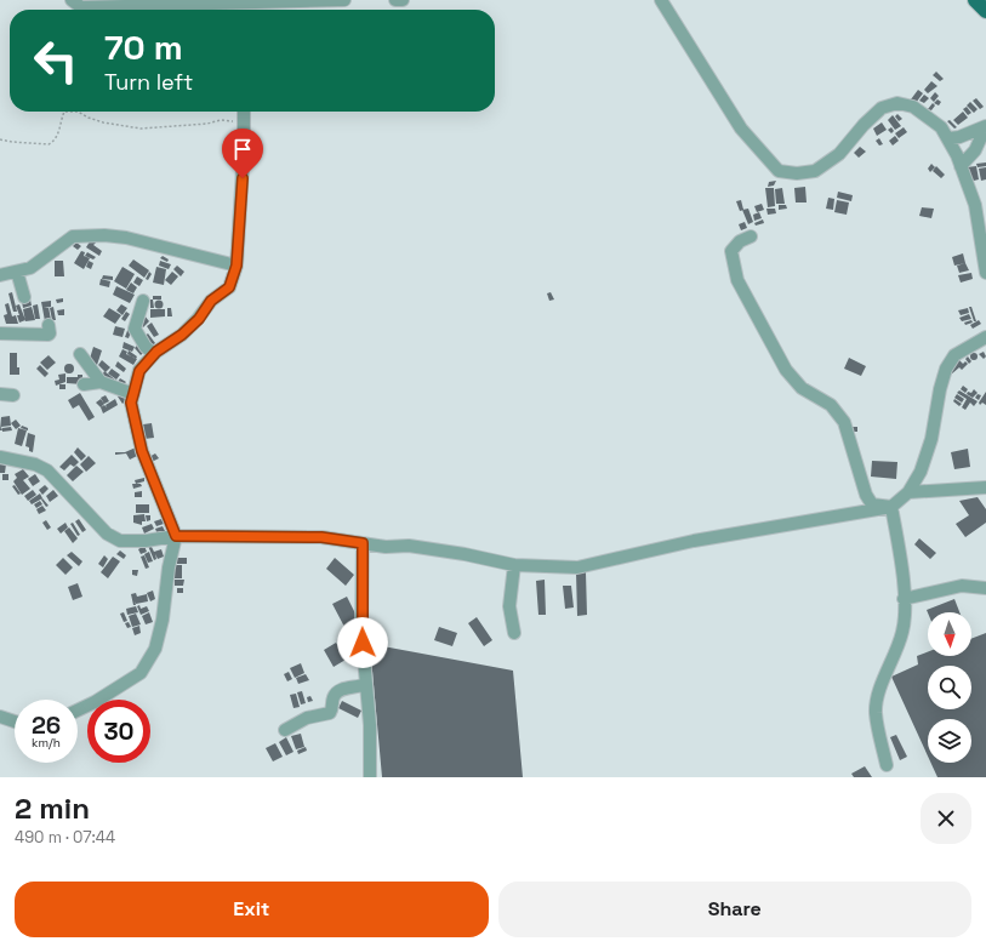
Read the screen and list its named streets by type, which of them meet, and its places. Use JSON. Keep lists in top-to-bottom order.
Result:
{
  "north": "bottom",
  "page": {
    "turn": ["70 m", "Turn left"],
    "speed": "26 km/h",
    "limit": "30",
    "heading": ["2 min", "490 m · 07:44"],
    "buttons": ["Exit", "Share"]
  }
}
